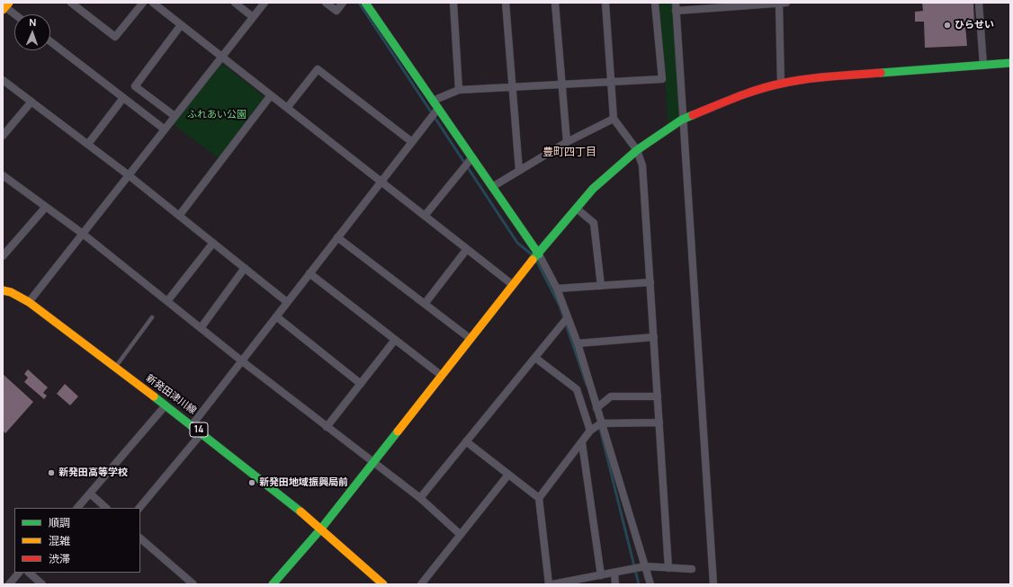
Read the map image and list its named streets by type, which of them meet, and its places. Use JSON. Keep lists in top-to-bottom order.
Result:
{
  "streets": {
    "street": ["新発田津川線", "14"]
  },
  "districts": ["豊町四丁目"],
  "parks": ["ふれあい公園"],
  "places": ["ひらせい", "新発田高等学校", "新発田地域振興局前"],
  "legend": ["順調", "混雑", "渋滞"],
  "north": "top"
}
